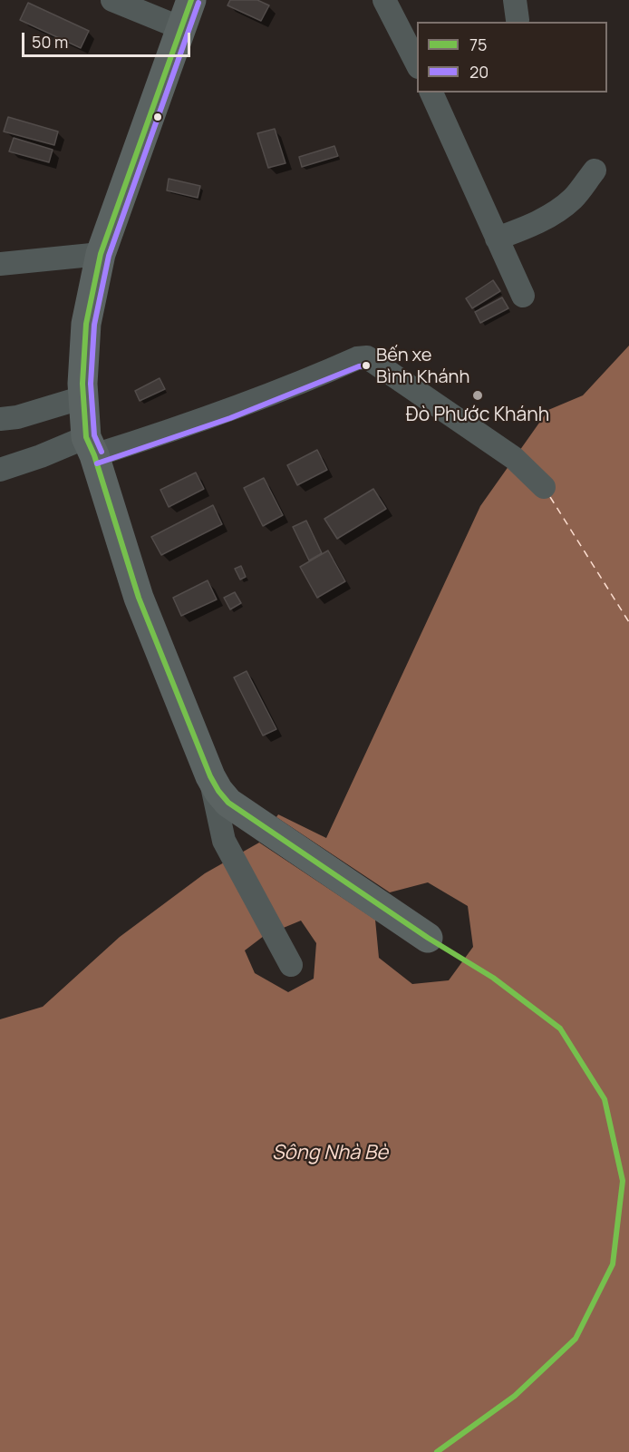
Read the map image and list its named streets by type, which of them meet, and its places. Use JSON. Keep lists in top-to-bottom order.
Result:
{
  "water": ["Sông Nhà Bè"],
  "places": ["Bến xe Bình Khánh", "Đò Phước Khánh"],
  "lines": ["transit line 75", "transit line 20"],
  "legend": ["75", "20"],
  "scale_bar": "50 m"
}
